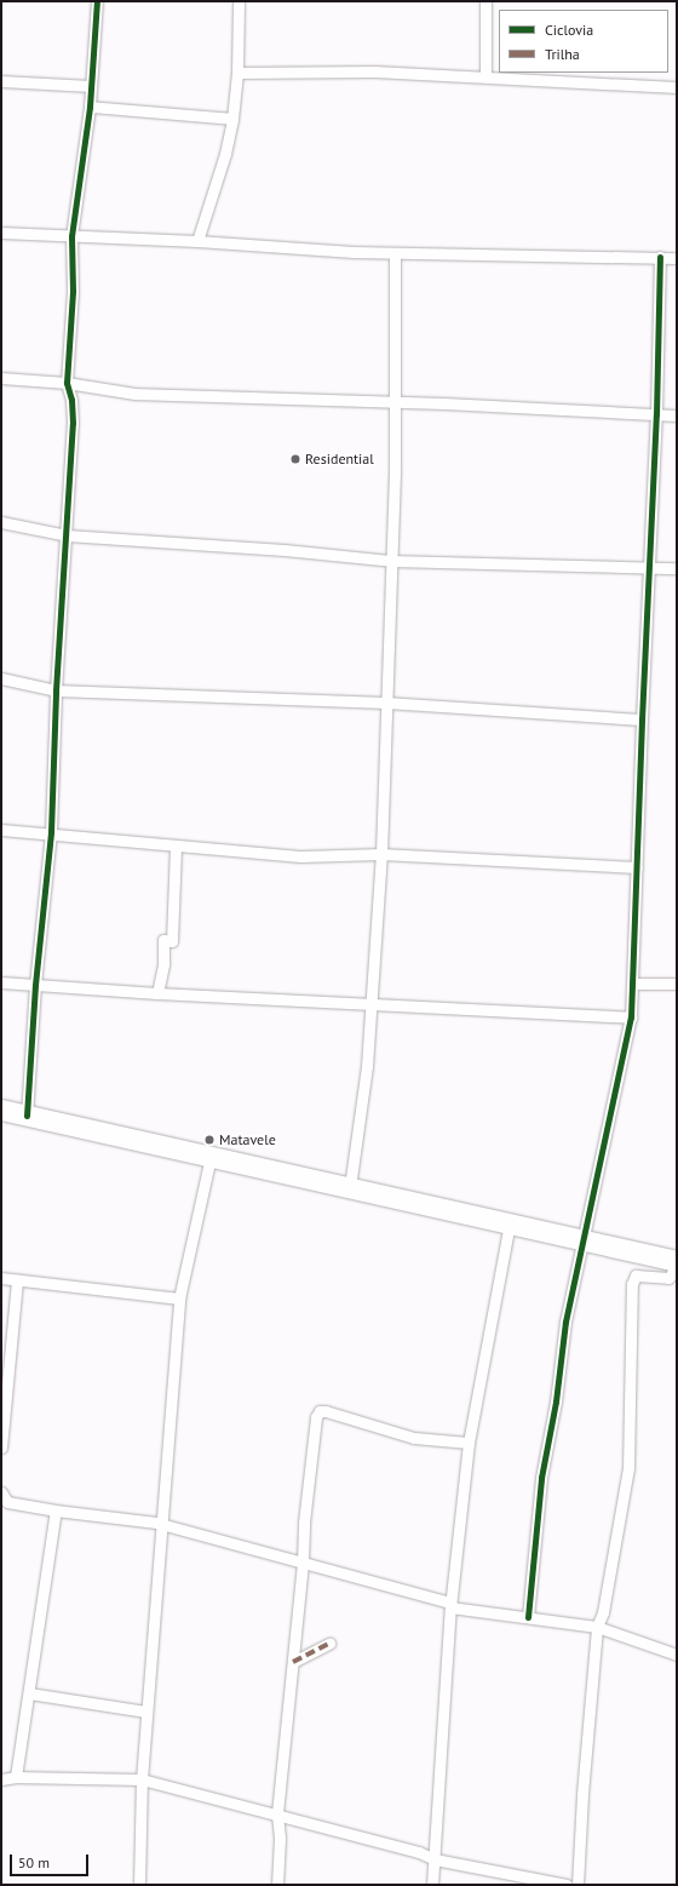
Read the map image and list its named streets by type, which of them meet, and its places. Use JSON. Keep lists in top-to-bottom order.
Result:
{
  "places": ["Residential", "Matavele"],
  "legend": ["Ciclovia", "Trilha"],
  "scale_bar": "50 m"
}
